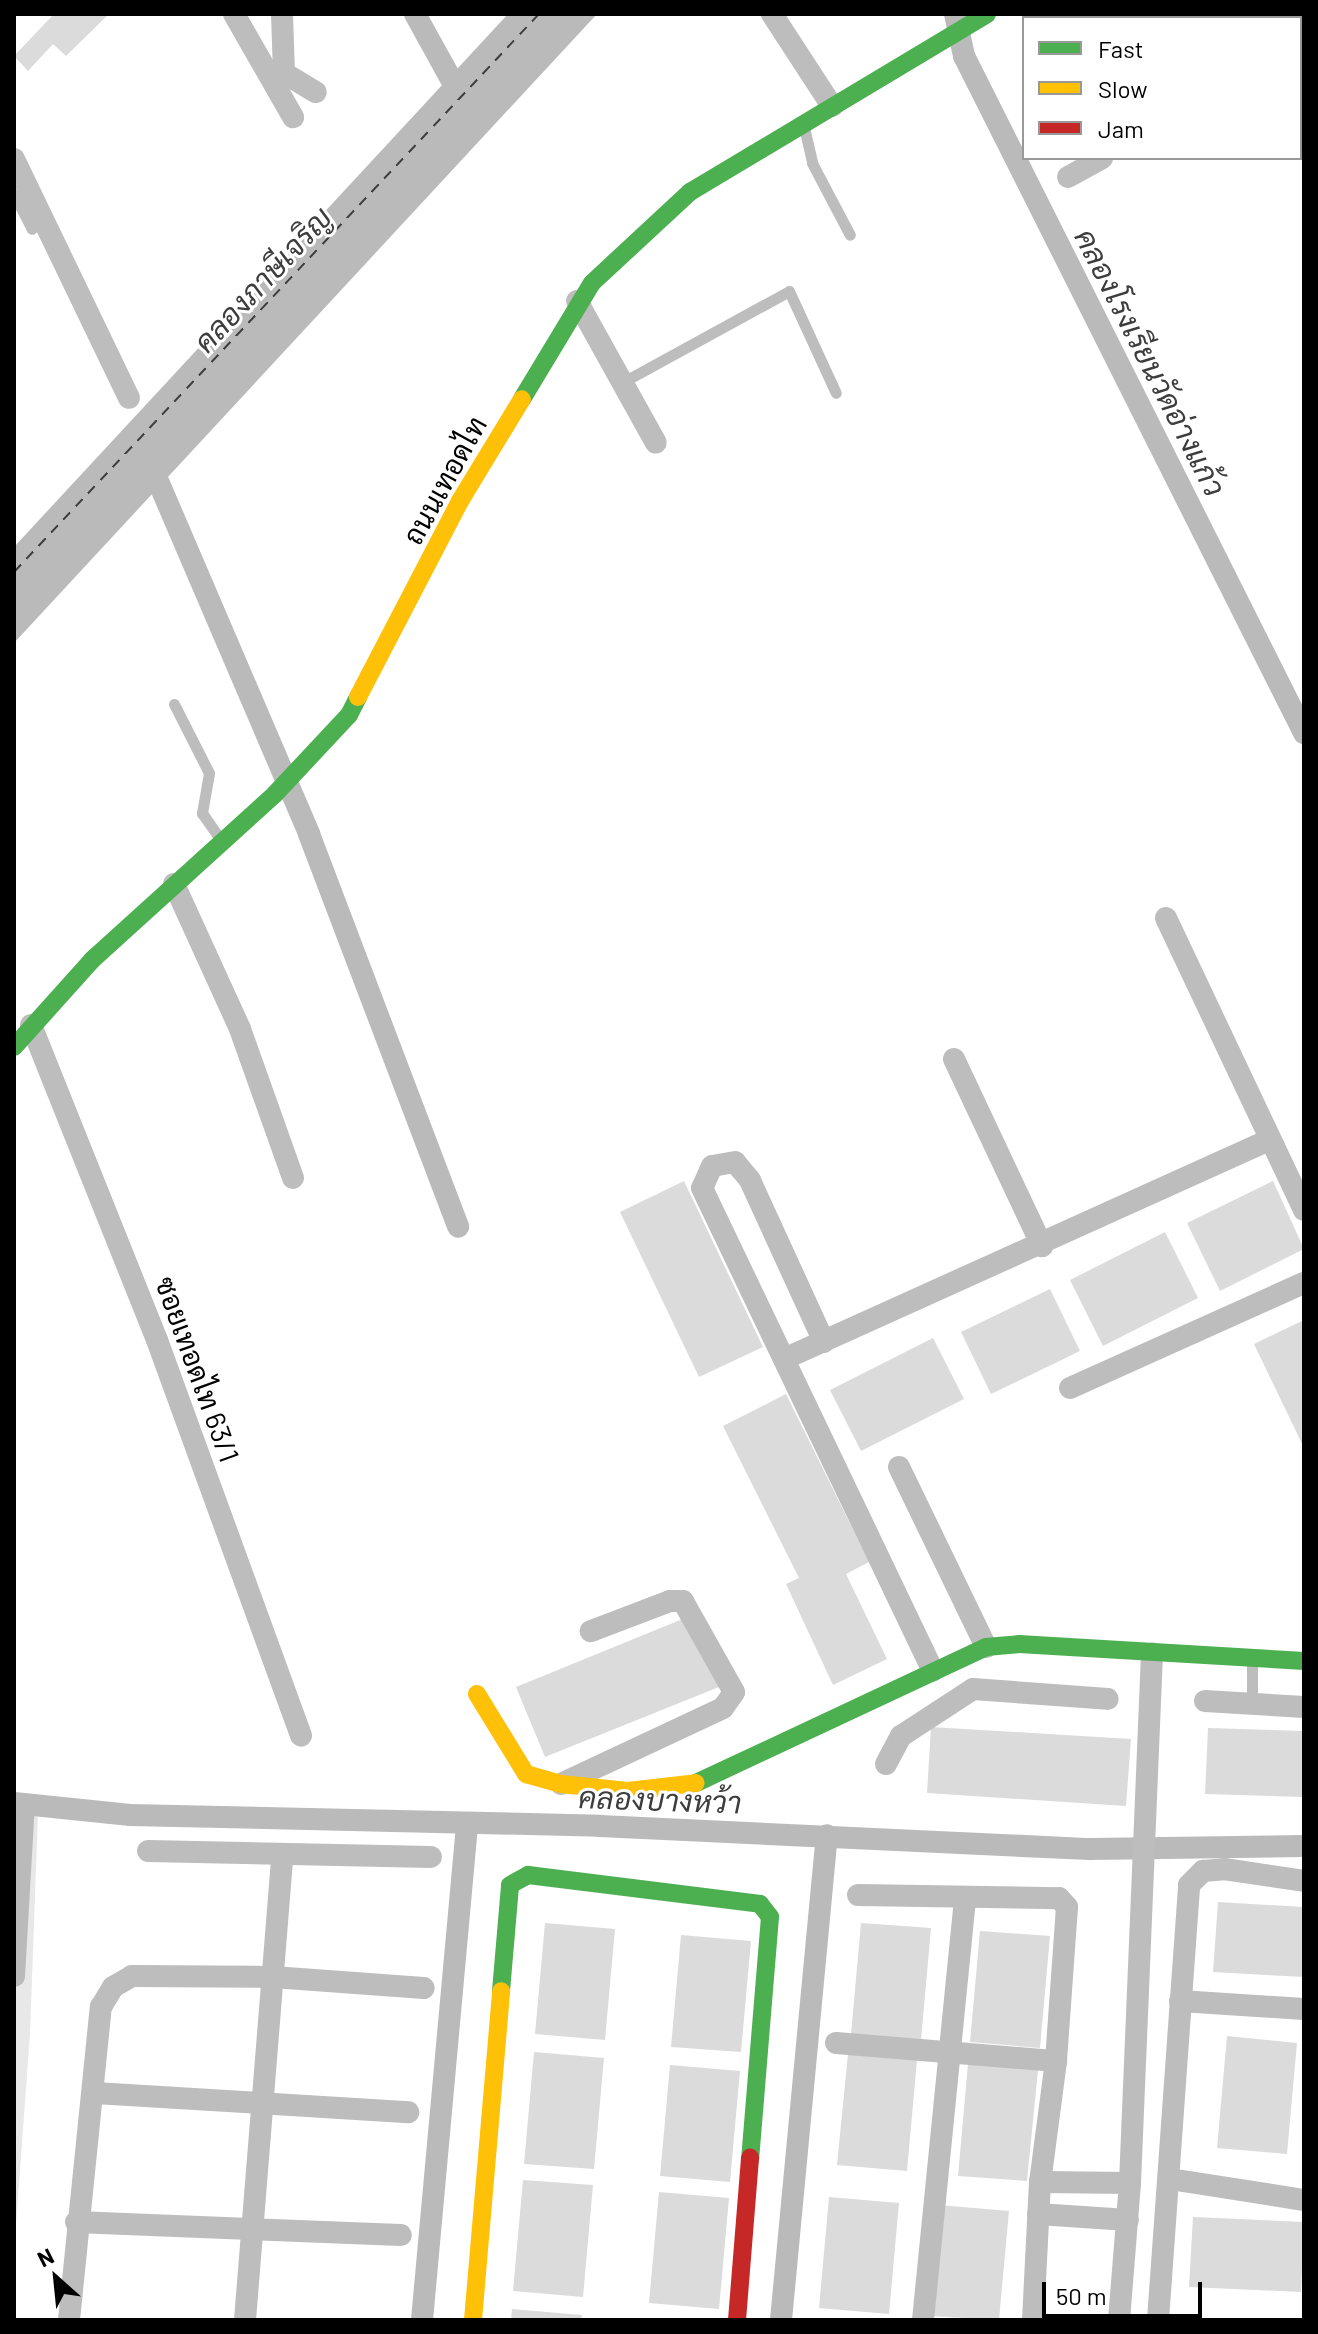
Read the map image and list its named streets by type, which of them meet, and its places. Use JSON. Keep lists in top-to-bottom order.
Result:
{
  "streets": {
    "street": ["ถนนเทอดไท", "ซอยเทอดไท 63/1"]
  },
  "crossings": [
    ["ถนนเทอดไท", "ซอยเทอดไท 63/1"]
  ],
  "water": ["คลองภาษีเจริญ", "คลองโรงเรียนวัดอ่างแก้ว", "คลองบางหว้า"],
  "legend": ["Fast", "Slow", "Jam"],
  "scale_bar": "50 m",
  "north": "top left"
}
